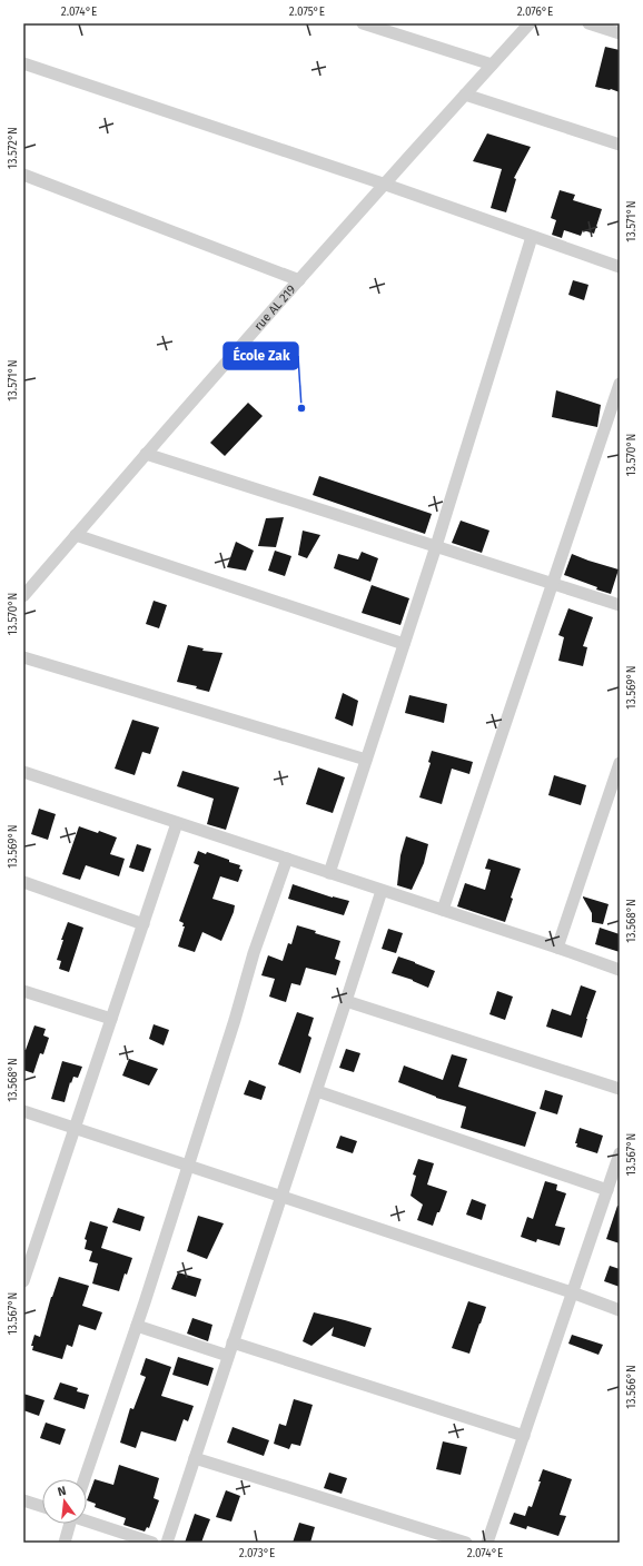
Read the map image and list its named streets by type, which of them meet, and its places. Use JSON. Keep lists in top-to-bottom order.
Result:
{
  "streets": {
    "street": ["rue AL 219"]
  },
  "places": ["École Zak"],
  "north": "top",
  "coordinates": [
    "2.074°E",
    "2.075°E",
    "2.076°E",
    "13.572°N",
    "13.571°N",
    "13.570°N",
    "13.569°N",
    "13.568°N",
    "13.567°N",
    "13.566°N",
    "2.073°E"
  ]
}
